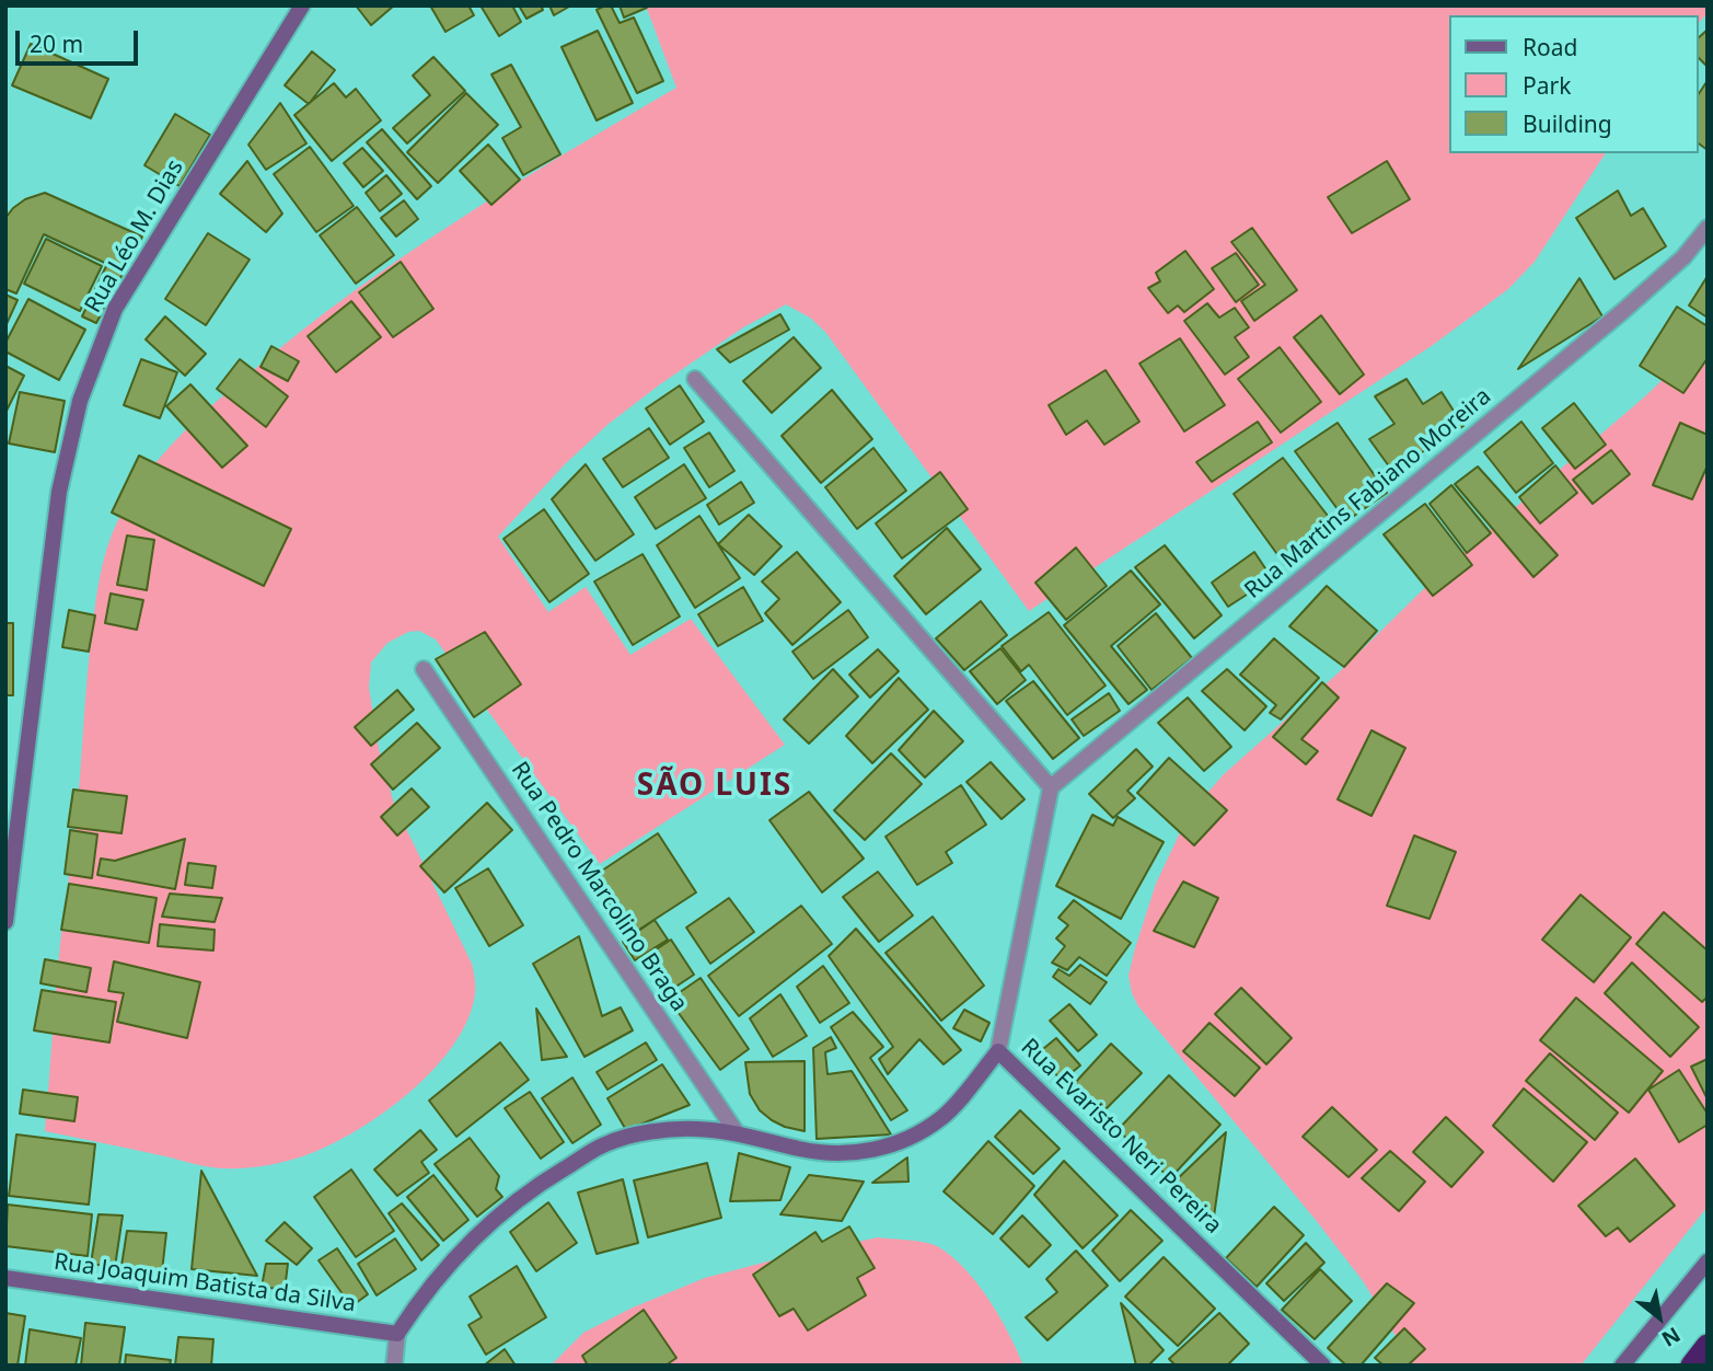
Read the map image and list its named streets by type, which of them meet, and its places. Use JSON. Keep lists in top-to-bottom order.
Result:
{
  "streets": {
    "street": [
      "Rua Léo M. Dias",
      "Rua Martins Fabiano Moreira",
      "Rua Pedro Marcolino Braga",
      "Rua Evaristo Neri Pereira",
      "Rua Joaquim Batista da Silva"
    ]
  },
  "crossings": [
    ["Rua Pedro Marcolino Braga", "Rua Evaristo Neri Pereira"],
    ["Rua Evaristo Neri Pereira", "Rua Joaquim Batista da Silva"]
  ],
  "districts": ["SÃO LUIS"],
  "legend": ["Road", "Park", "Building"],
  "scale_bar": "20 m",
  "north": "bottom right"
}
